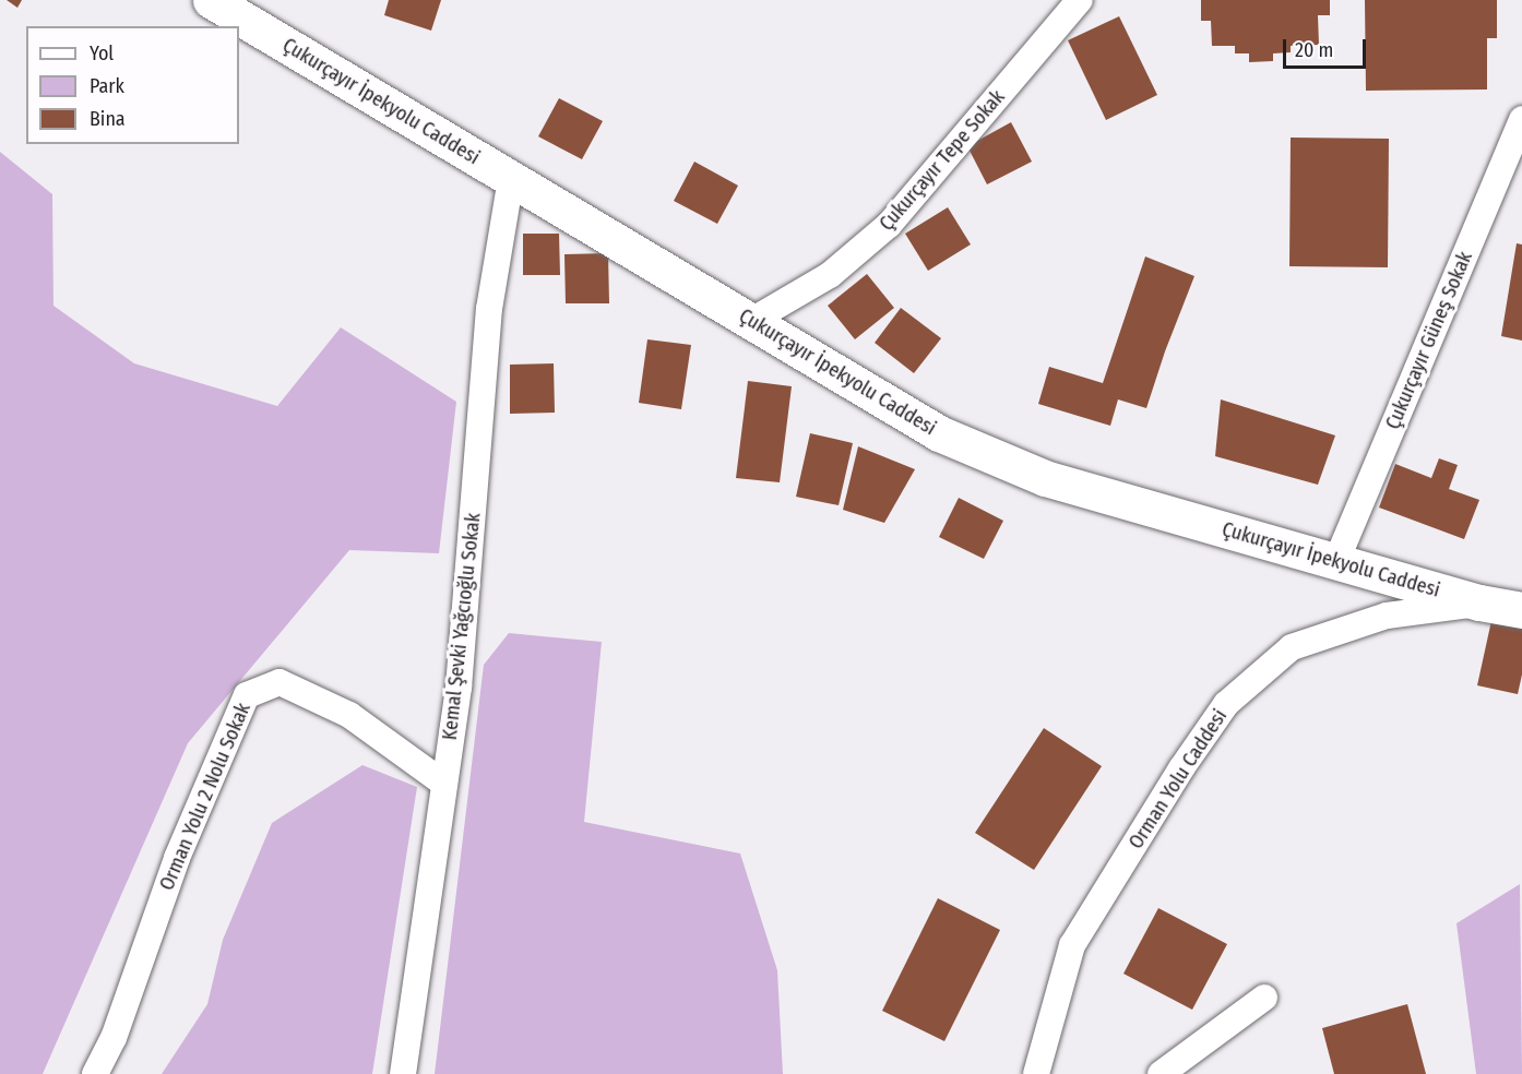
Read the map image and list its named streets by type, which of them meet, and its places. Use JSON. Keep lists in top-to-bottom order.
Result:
{
  "streets": {
    "street": [
      "Çukurçayır İpekyolu Caddesi",
      "Çukurçayır Tepe Sokak",
      "Çukurçayır Güneş Sokak",
      "Kemal Şevki Yağcıoğlu Sokak",
      "Orman Yolu Caddesi",
      "Orman Yolu 2 Nolu Sokak"
    ]
  },
  "crossings": [
    ["Çukurçayır İpekyolu Caddesi", "Çukurçayır Tepe Sokak"],
    ["Çukurçayır İpekyolu Caddesi", "Çukurçayır Güneş Sokak"],
    ["Çukurçayır İpekyolu Caddesi", "Kemal Şevki Yağcıoğlu Sokak"],
    ["Çukurçayır İpekyolu Caddesi", "Orman Yolu Caddesi"],
    ["Kemal Şevki Yağcıoğlu Sokak", "Orman Yolu 2 Nolu Sokak"]
  ],
  "legend": ["Yol", "Park", "Bina"],
  "scale_bar": "20 m"
}
